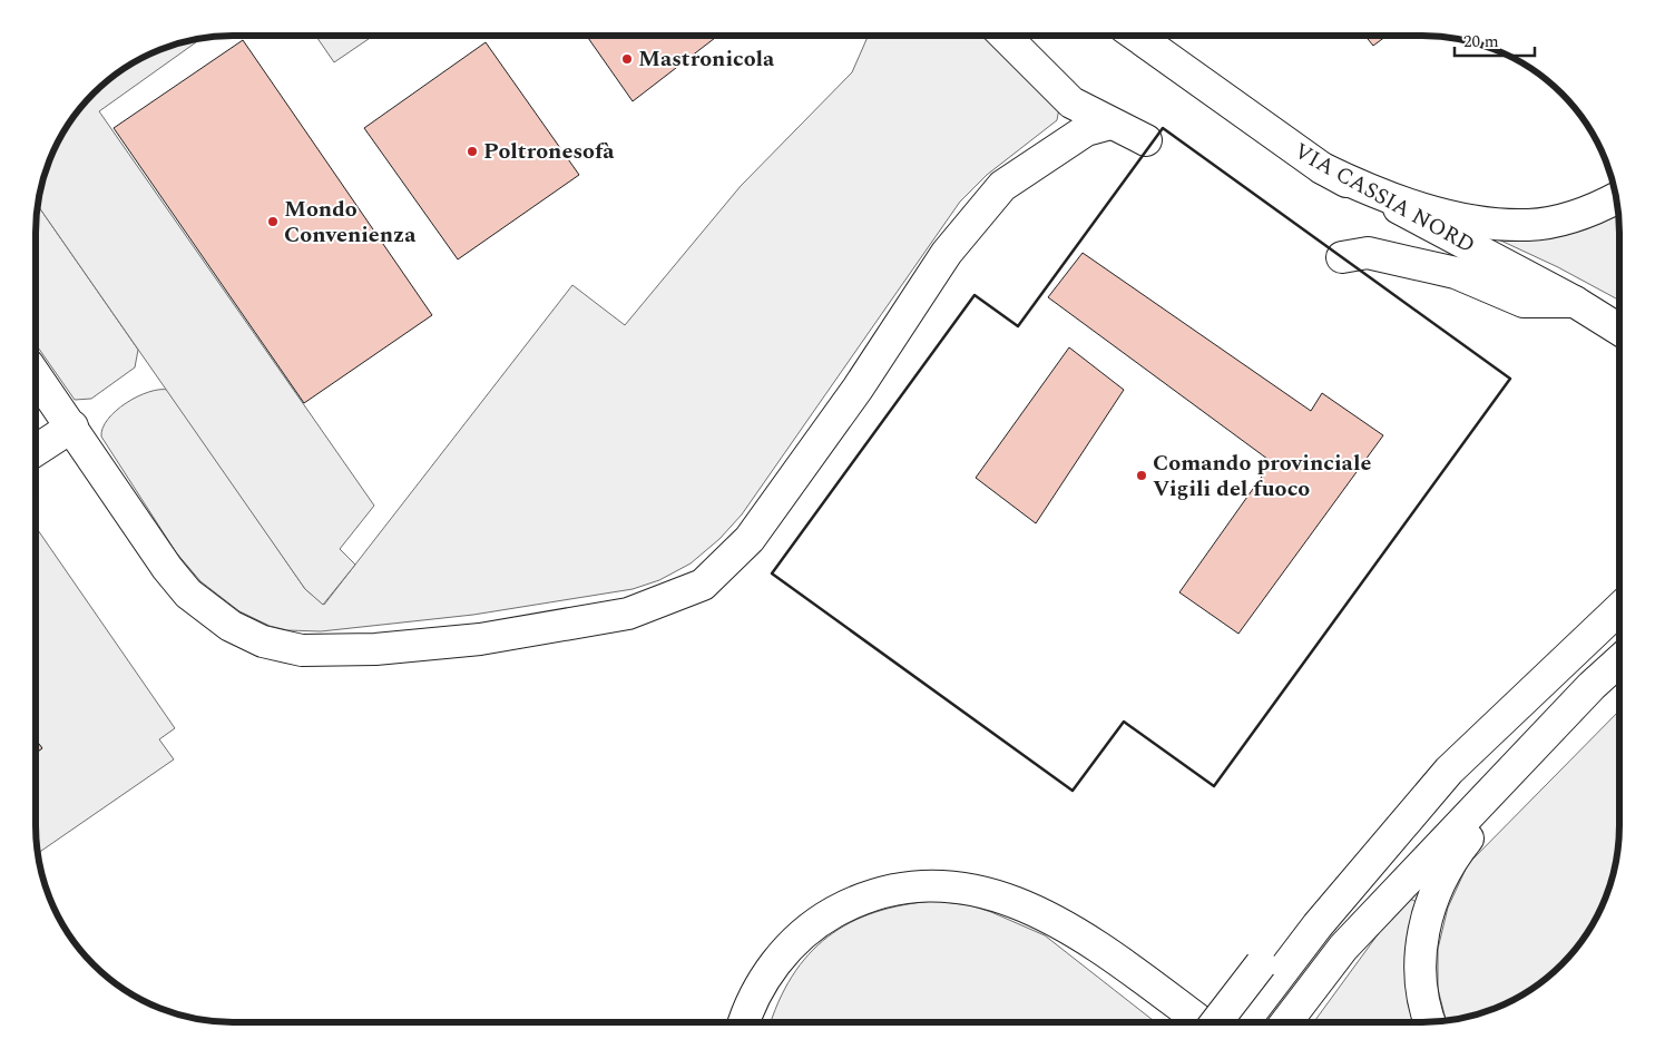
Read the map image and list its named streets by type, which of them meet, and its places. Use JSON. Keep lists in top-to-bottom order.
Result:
{
  "streets": {
    "main road": ["VIA CASSIA NORD"]
  },
  "places": [
    "Mastronicola",
    "Poltronesofà",
    "Mondo Convenienza",
    "Comando provinciale Vigili del fuoco"
  ],
  "scale_bar": "20 m"
}
